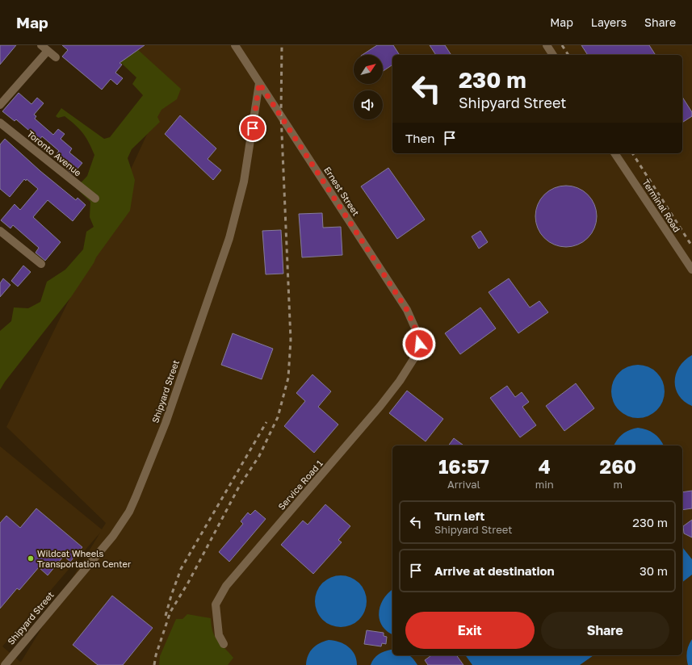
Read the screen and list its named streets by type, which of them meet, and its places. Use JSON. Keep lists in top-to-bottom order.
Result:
{
  "streets": {
    "street": [
      "Toronto Avenue",
      "Ernest Street",
      "Terminal Road",
      "Shipyard Street",
      "Service Road 1"
    ]
  },
  "crossings": [
    ["Ernest Street", "Shipyard Street"],
    ["Ernest Street", "Service Road 1"]
  ],
  "places": ["Wildcat Wheels Transportation Center"],
  "north": "top right",
  "page": {
    "header": "Map",
    "nav": ["Map", "Layers", "Share"],
    "turn": ["230 m", "Shipyard Street"],
    "then": "Then",
    "eta": [
      "16:57",
      "Arrival",
      "4",
      "min",
      "260",
      "m"
    ],
    "list": [
      {
        "name": "Turn left",
        "note": "Shipyard Street",
        "value": "230 m"
      },
      {
        "name": "Arrive at destination",
        "value": "30 m"
      }
    ],
    "buttons": ["Exit", "Share"]
  }
}
